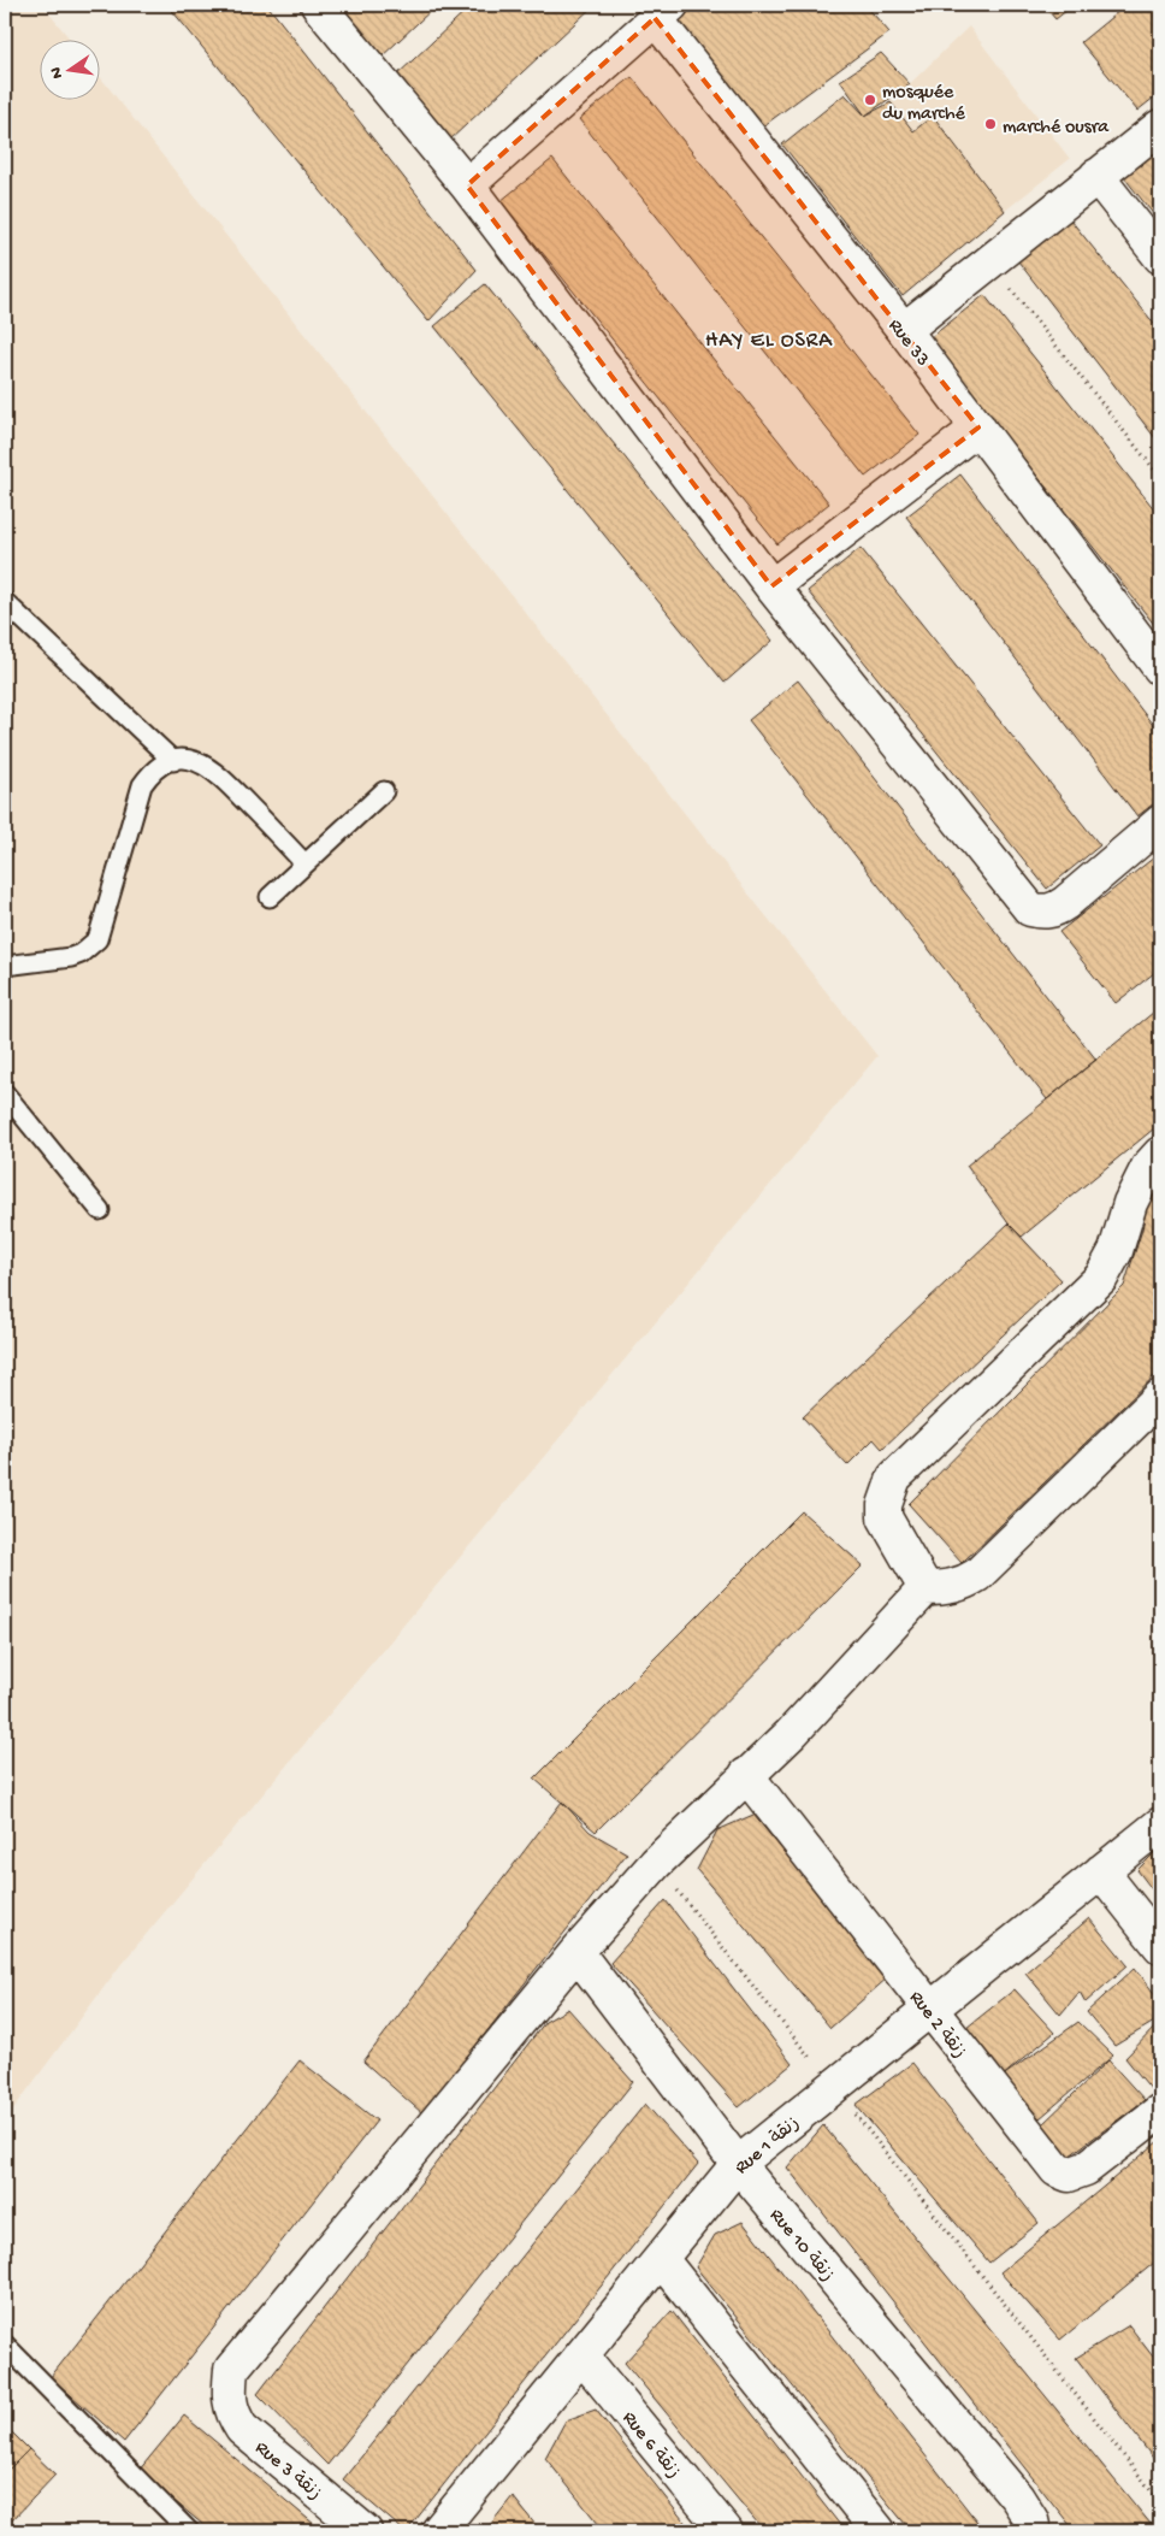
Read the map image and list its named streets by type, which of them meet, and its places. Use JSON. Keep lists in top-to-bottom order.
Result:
{
  "streets": {
    "street": [
      "Rue 33",
      "Rue 2 زنقة",
      "Rue 1 زنقة",
      "Rue 10 زنقة",
      "Rue 6 زنقة",
      "Rue 3 زنقة"
    ]
  },
  "crossings": [
    ["Rue 2 زنقة", "Rue 1 زنقة"],
    ["Rue 1 زنقة", "Rue 10 زنقة"],
    ["Rue 1 زنقة", "Rue 6 زنقة"],
    ["Rue 10 زنقة", "Rue 3 زنقة"]
  ],
  "districts": ["HAY EL OSRA"],
  "places": ["mosquée du marché", "marché ousra"],
  "north": "left"
}
